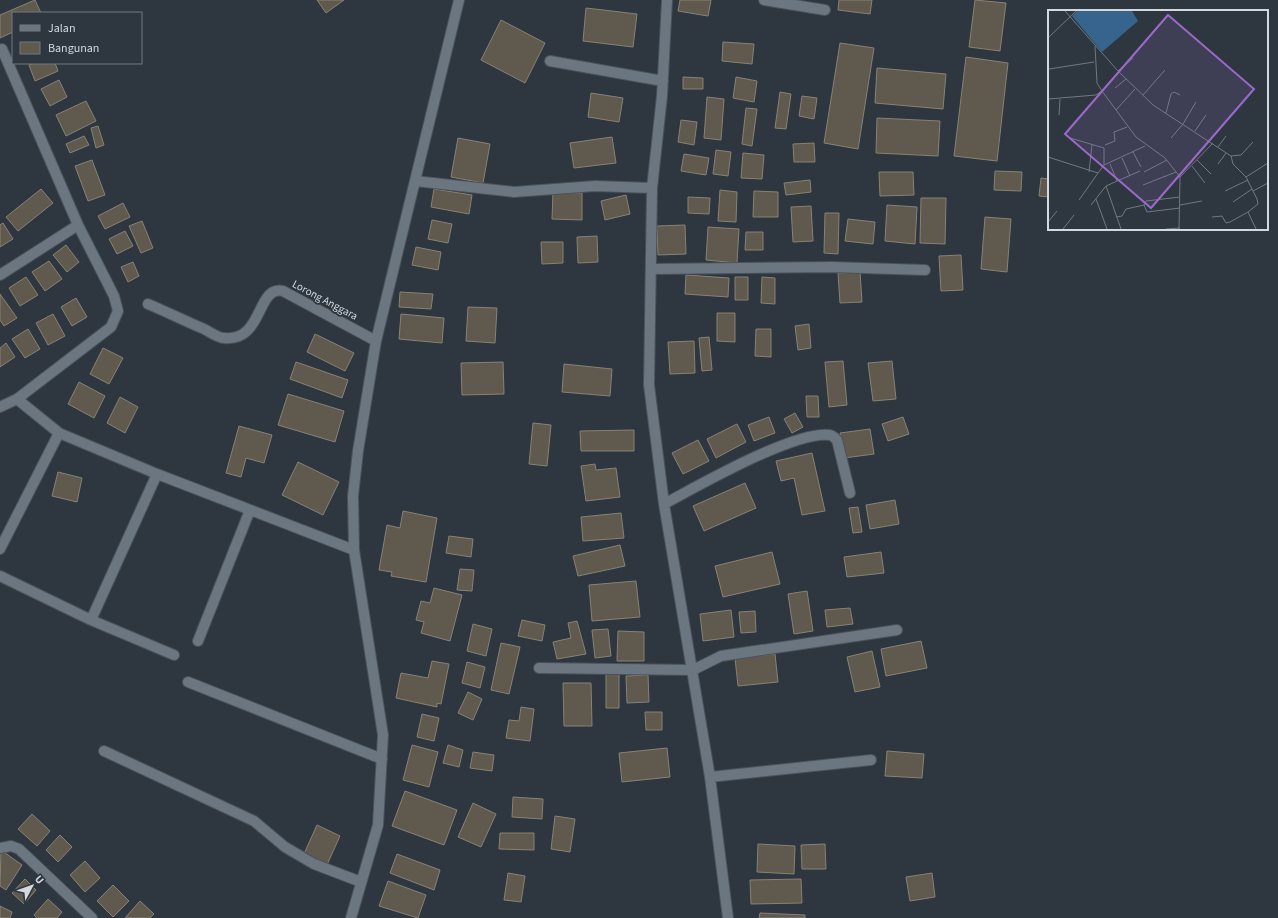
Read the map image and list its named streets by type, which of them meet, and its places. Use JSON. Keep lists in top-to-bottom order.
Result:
{
  "streets": {
    "street": ["Lorong Anggara"]
  },
  "legend": ["Jalan", "Bangunan"],
  "north": "top right"
}
